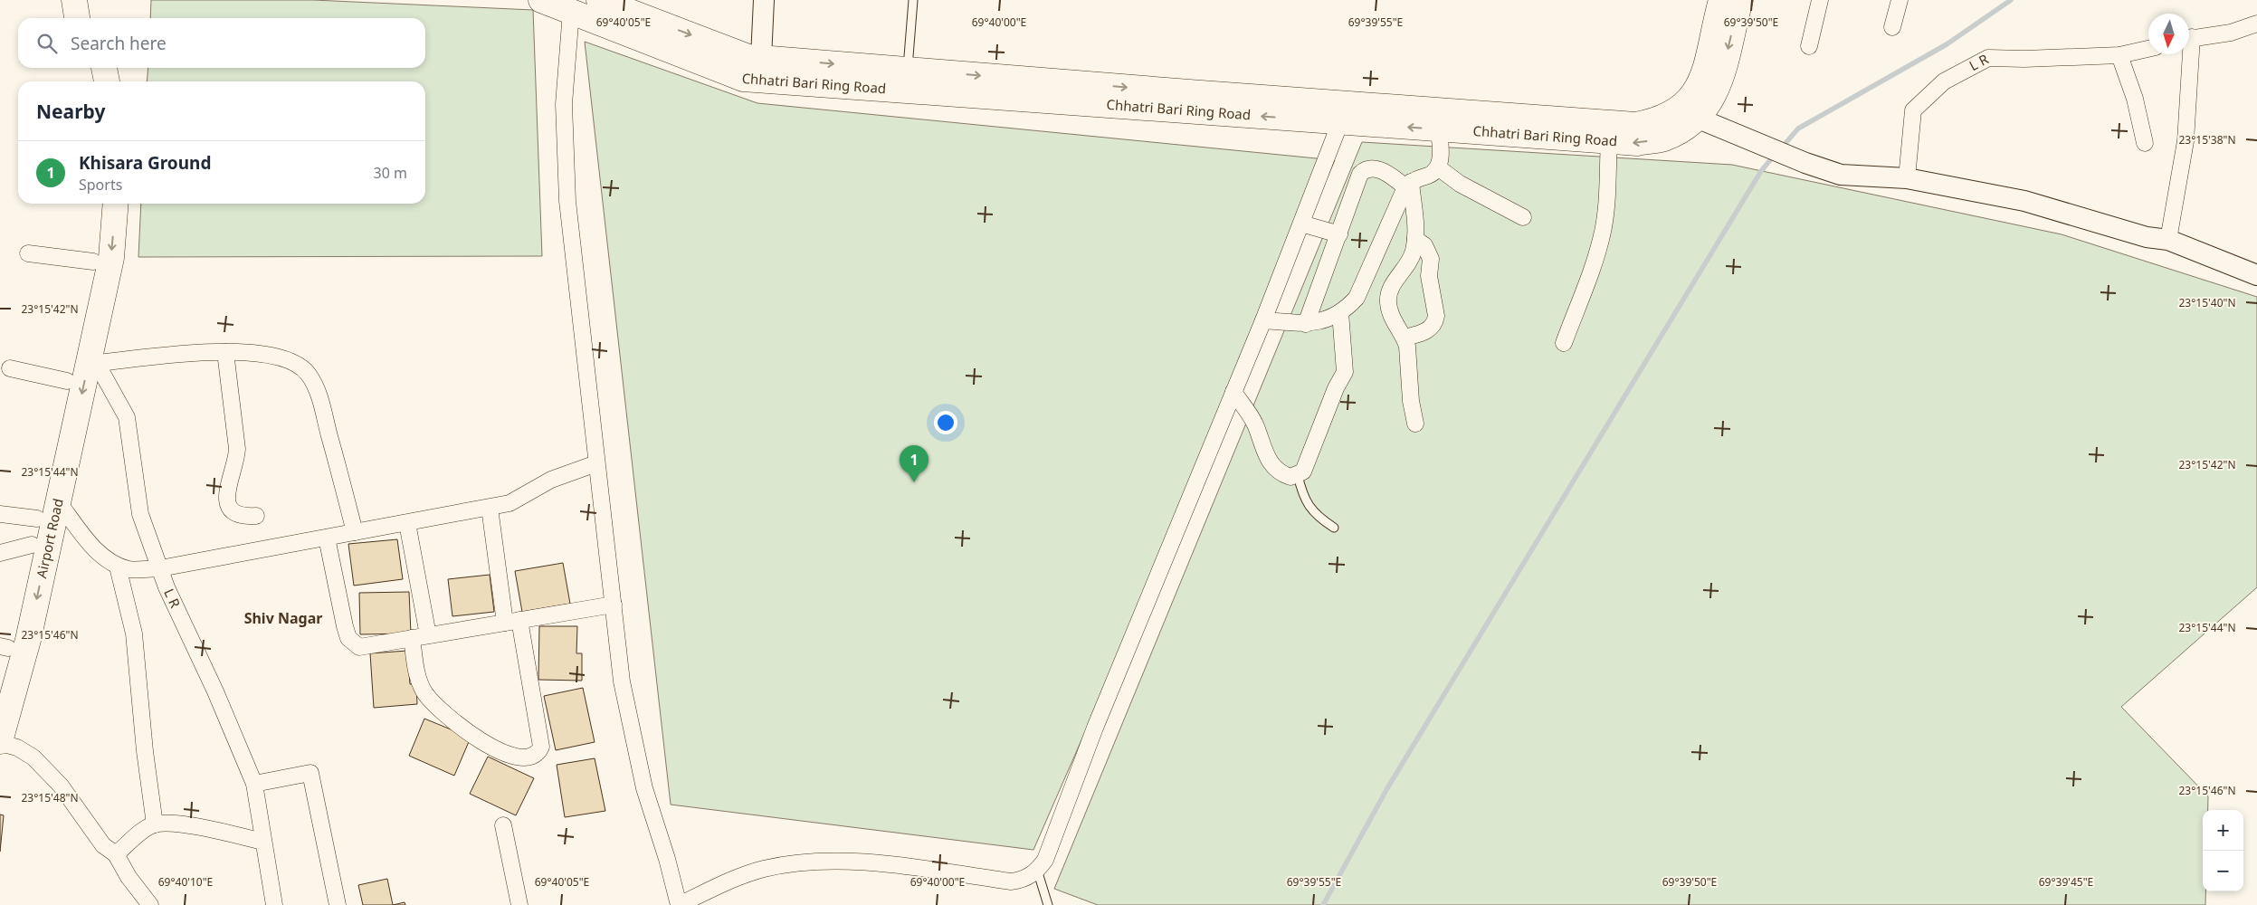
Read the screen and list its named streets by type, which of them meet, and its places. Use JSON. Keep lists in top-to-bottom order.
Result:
{
  "streets": {
    "main road": ["Chhatri Bari Ring Road", "Airport Road"],
    "street": ["L R"]
  },
  "crossings": [
    ["L R", "Airport Road"]
  ],
  "districts": ["Shiv Nagar"],
  "north": "bottom",
  "page": {
    "search": "Search here",
    "heading": "Nearby",
    "list": [
      {
        "mark": "1",
        "name": "Khisara Ground",
        "note": "Sports",
        "value": "30 m"
      }
    ],
    "pins": "1",
    "map_buttons": ["+", "−"]
  },
  "coordinates": [
    "69°40'05\"E",
    "69°40'00\"E",
    "69°39'55\"E",
    "69°39'50\"E",
    "23°15'38\"N",
    "23°15'40\"N",
    "23°15'42\"N",
    "23°15'44\"N",
    "23°15'46\"N",
    "23°15'48\"N",
    "69°40'10\"E",
    "69°39'45\"E"
  ]
}
